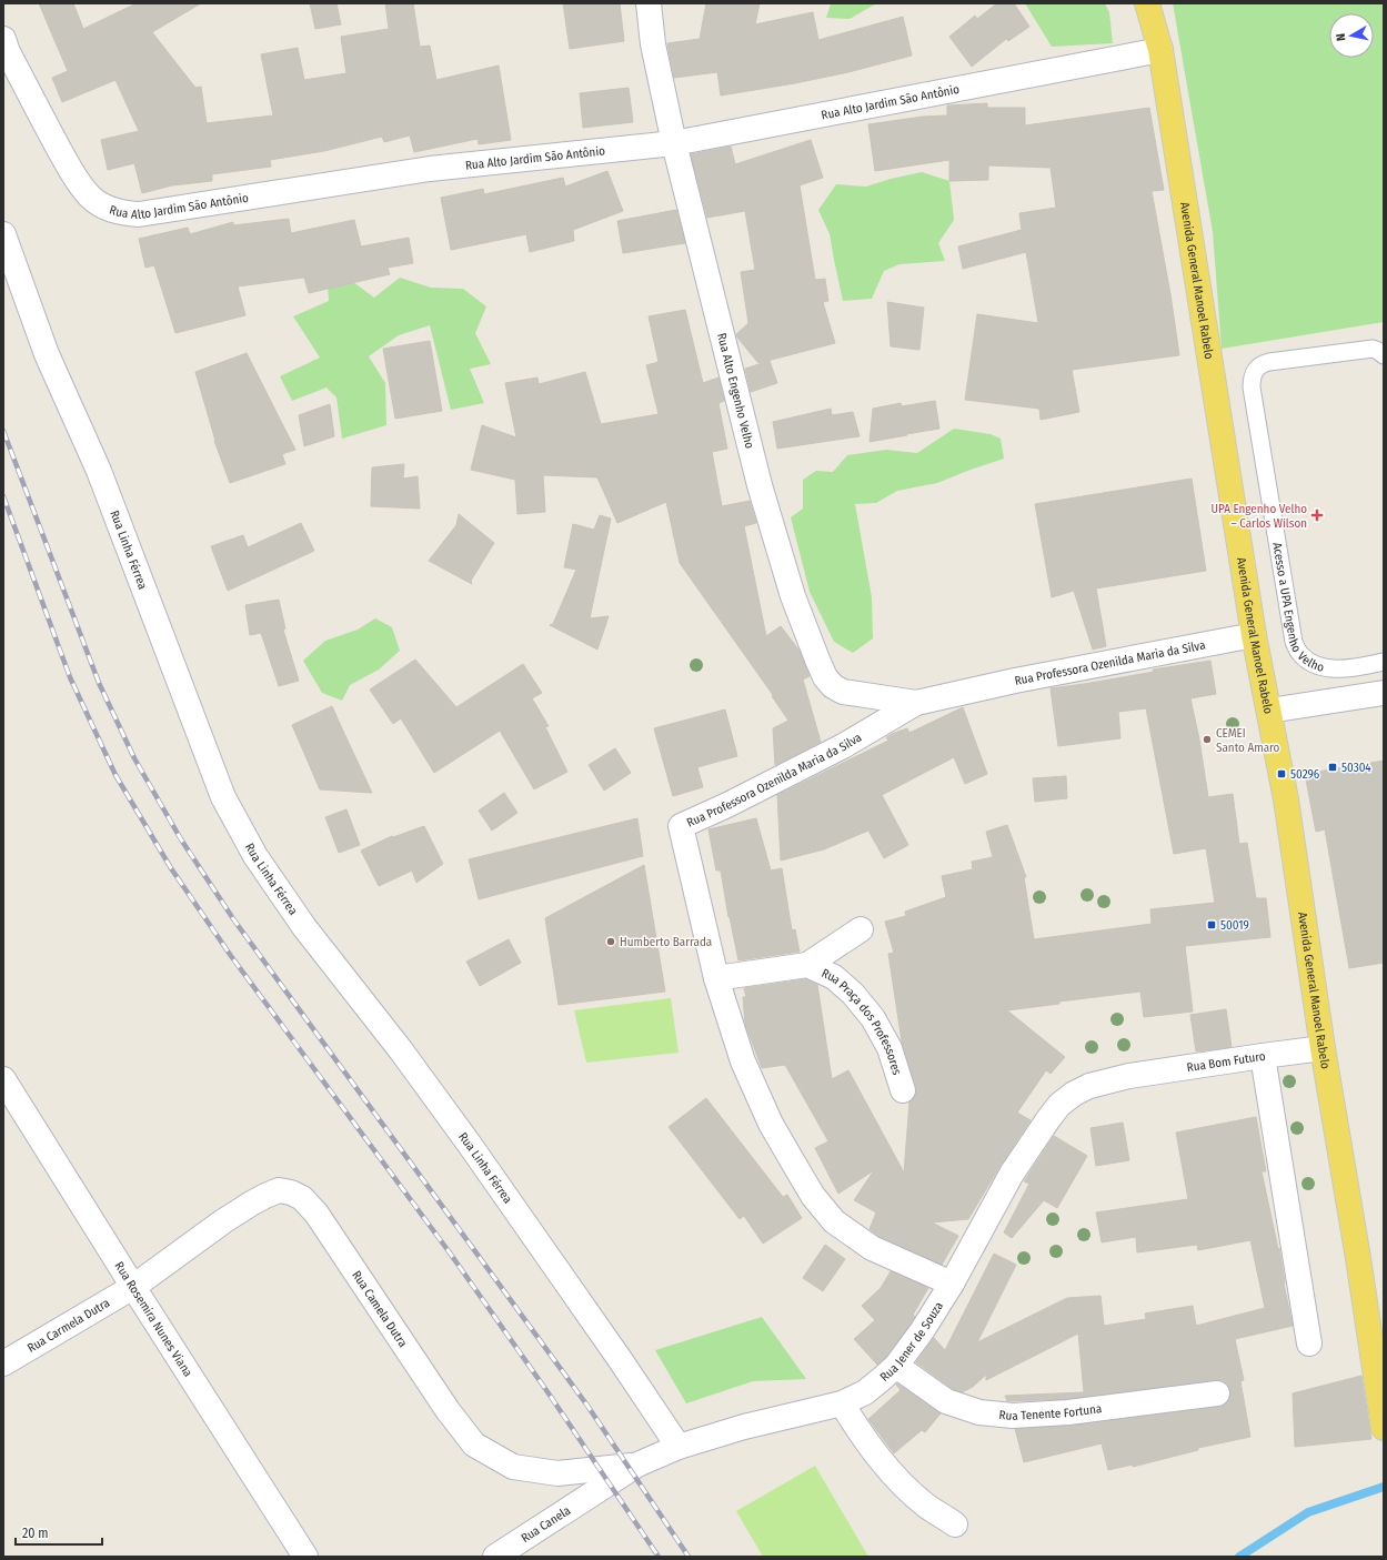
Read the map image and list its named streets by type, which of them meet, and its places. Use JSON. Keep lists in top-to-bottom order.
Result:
{
  "streets": {
    "main road": ["Avenida General Manoel Rabelo"],
    "street": [
      "Rua Alto Jardim São Antônio",
      "Rua Alto Engenho Velho",
      "Rua Linha Férrea",
      "Rua Professora Ozenilda Maria da Silva",
      "Rua Praça dos Professores",
      "Rua Bom Futuro",
      "Rua Camela Dutra",
      "Rua Rosemira Nunes Viana",
      "Rua Carmela Dutra",
      "Rua Jener de Souza",
      "Rua Tenente Fortuna",
      "Rua Canela"
    ],
    "lane": ["Acesso a UPA Engenho Velho"]
  },
  "crossings": [
    ["Rua Alto Jardim São Antônio", "Avenida General Manoel Rabelo"],
    ["Rua Alto Jardim São Antônio", "Rua Alto Engenho Velho"],
    ["Avenida General Manoel Rabelo", "Rua Professora Ozenilda Maria da Silva"],
    ["Avenida General Manoel Rabelo", "Rua Bom Futuro"],
    ["Rua Alto Engenho Velho", "Rua Professora Ozenilda Maria da Silva"],
    ["Rua Linha Férrea", "Rua Jener de Souza"],
    ["Rua Professora Ozenilda Maria da Silva", "Rua Praça dos Professores"],
    ["Rua Professora Ozenilda Maria da Silva", "Rua Jener de Souza"],
    ["Rua Bom Futuro", "Rua Jener de Souza"],
    ["Rua Camela Dutra", "Rua Rosemira Nunes Viana"],
    ["Rua Camela Dutra", "Rua Carmela Dutra"],
    ["Rua Camela Dutra", "Rua Jener de Souza"],
    ["Rua Rosemira Nunes Viana", "Rua Carmela Dutra"],
    ["Rua Jener de Souza", "Rua Tenente Fortuna"],
    ["Rua Jener de Souza", "Rua Canela"]
  ],
  "places": {
    "health": ["UPA Engenho Velho – Carlos Wilson"],
    "other": ["CEMEI Santo Amaro", "Humberto Barrada"],
    "transit": ["50304", "50296", "50019"]
  },
  "scale_bar": "20 m",
  "north": "left"
}
